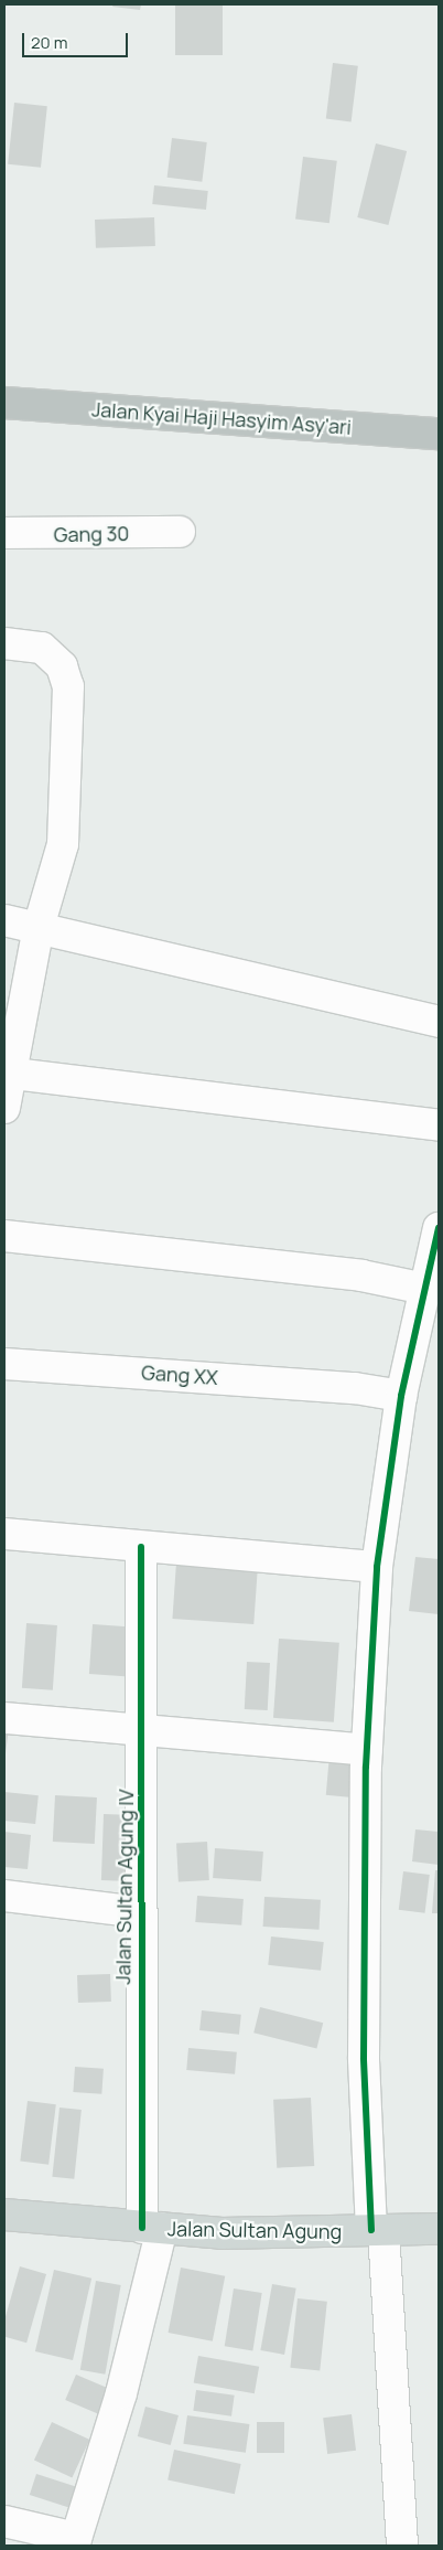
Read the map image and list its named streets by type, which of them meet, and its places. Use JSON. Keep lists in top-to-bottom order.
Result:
{
  "streets": {
    "highway": ["Jalan Kyai Haji Hasyim Asy'ari"],
    "main road": ["Jalan Sultan Agung"],
    "street": ["Gang 30", "Gang XX", "Jalan Sultan Agung IV"]
  },
  "crossings": [
    ["Jalan Sultan Agung IV", "Jalan Sultan Agung"]
  ],
  "scale_bar": "20 m"
}
